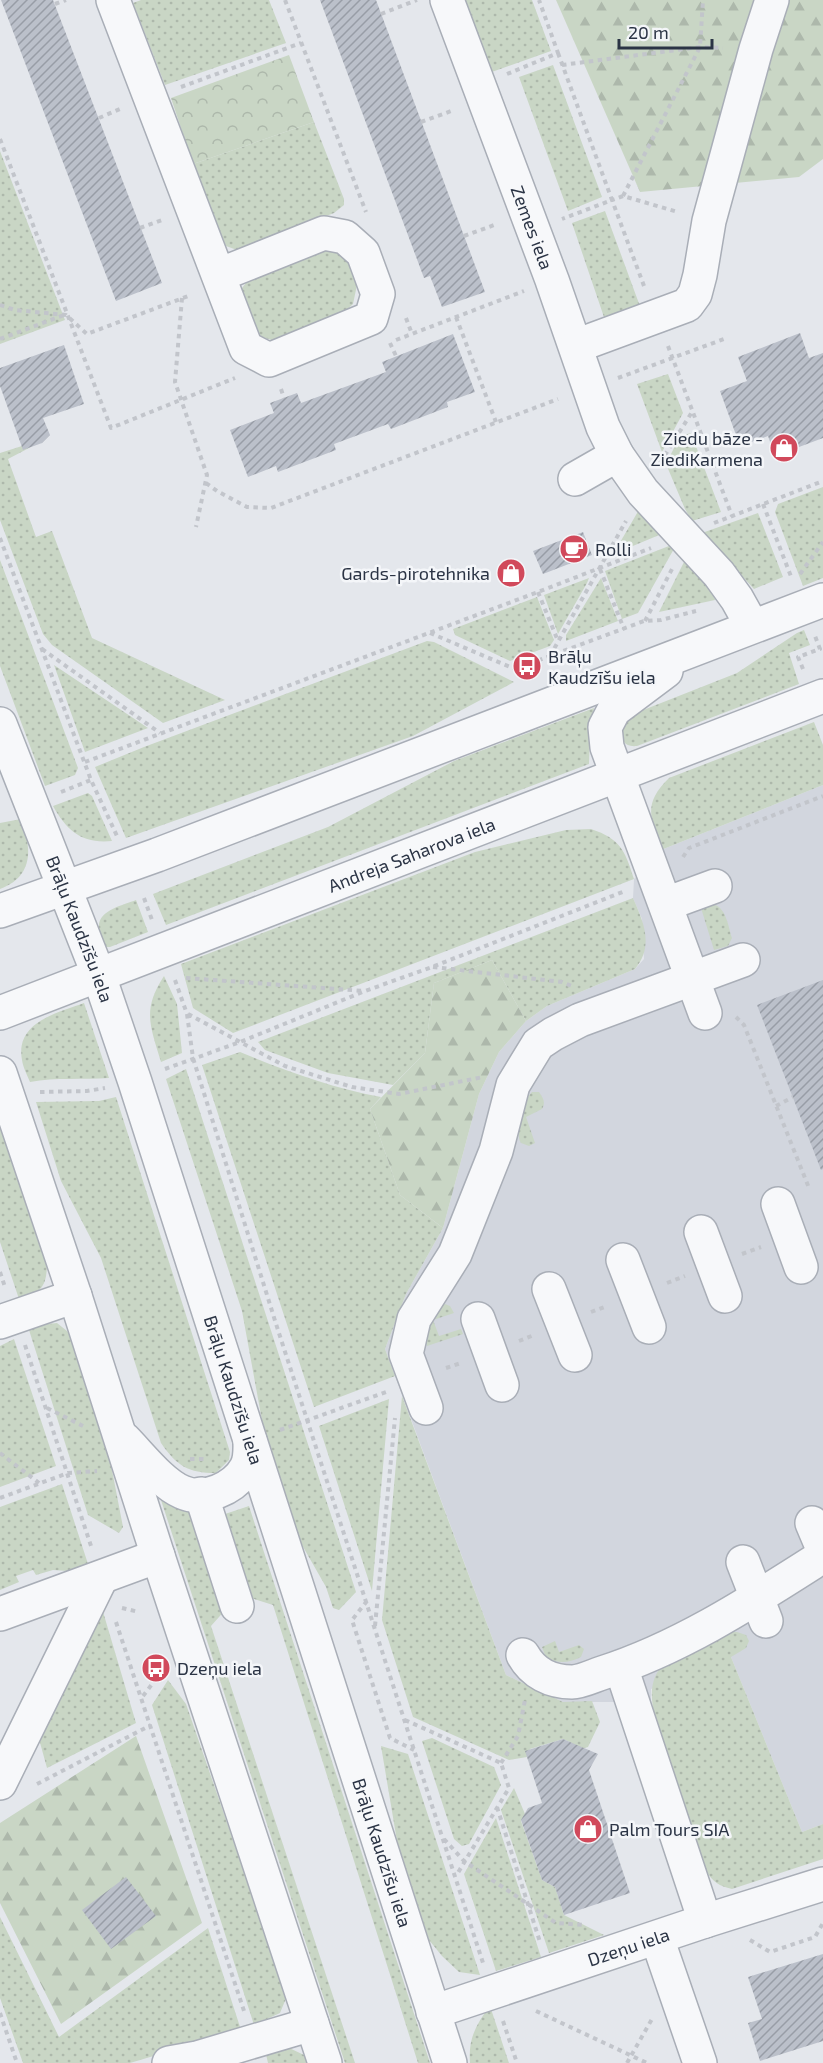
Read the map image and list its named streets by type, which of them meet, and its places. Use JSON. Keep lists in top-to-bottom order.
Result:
{
  "streets": {
    "street": [
      "Zemes iela",
      "Andreja Saharova iela",
      "Brāļu Kaudzīšu iela",
      "Dzeņu iela"
    ]
  },
  "crossings": [
    ["Andreja Saharova iela", "Brāļu Kaudzīšu iela"],
    ["Brāļu Kaudzīšu iela", "Dzeņu iela"]
  ],
  "places": {
    "shop": ["Ziedu bāze - ZiediKarmena", "Gards-pirotehnika", "Palm Tours SIA"],
    "cafe": ["Rolli"],
    "bus stop": ["Brāļu Kaudzīšu iela", "Dzeņu iela"]
  },
  "scale_bar": "20 m"
}
